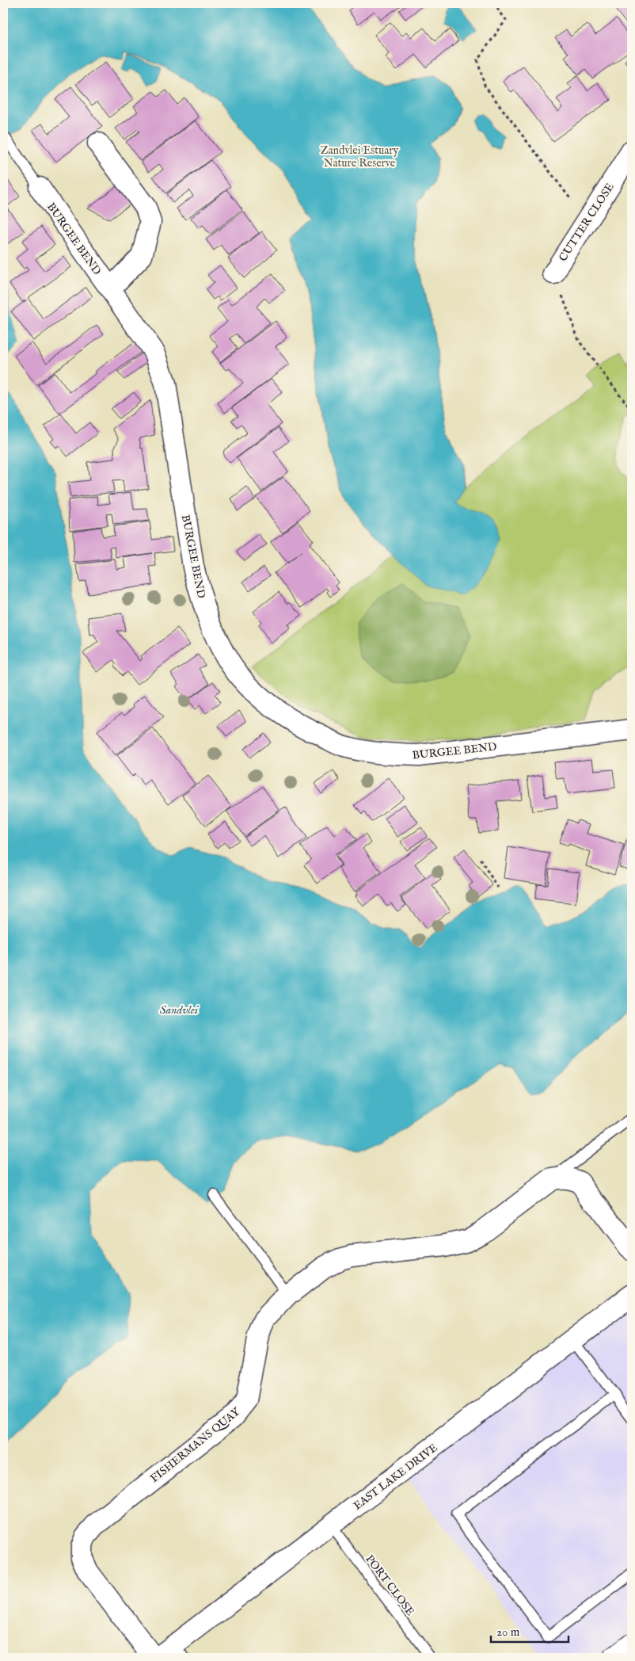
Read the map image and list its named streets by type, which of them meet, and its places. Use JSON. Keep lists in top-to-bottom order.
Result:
{
  "streets": {
    "street": [
      "CUTTER CLOSE",
      "BURGEE BEND",
      "FISHERMANS QUAY",
      "EAST LAKE DRIVE"
    ],
    "lane": ["PORT CLOSE"]
  },
  "crossings": [
    ["EAST LAKE DRIVE", "PORT CLOSE"]
  ],
  "water": ["Sandvlei"],
  "parks": ["Zandvlei Estuary Nature Reserve"],
  "scale_bar": "20 m"
}
